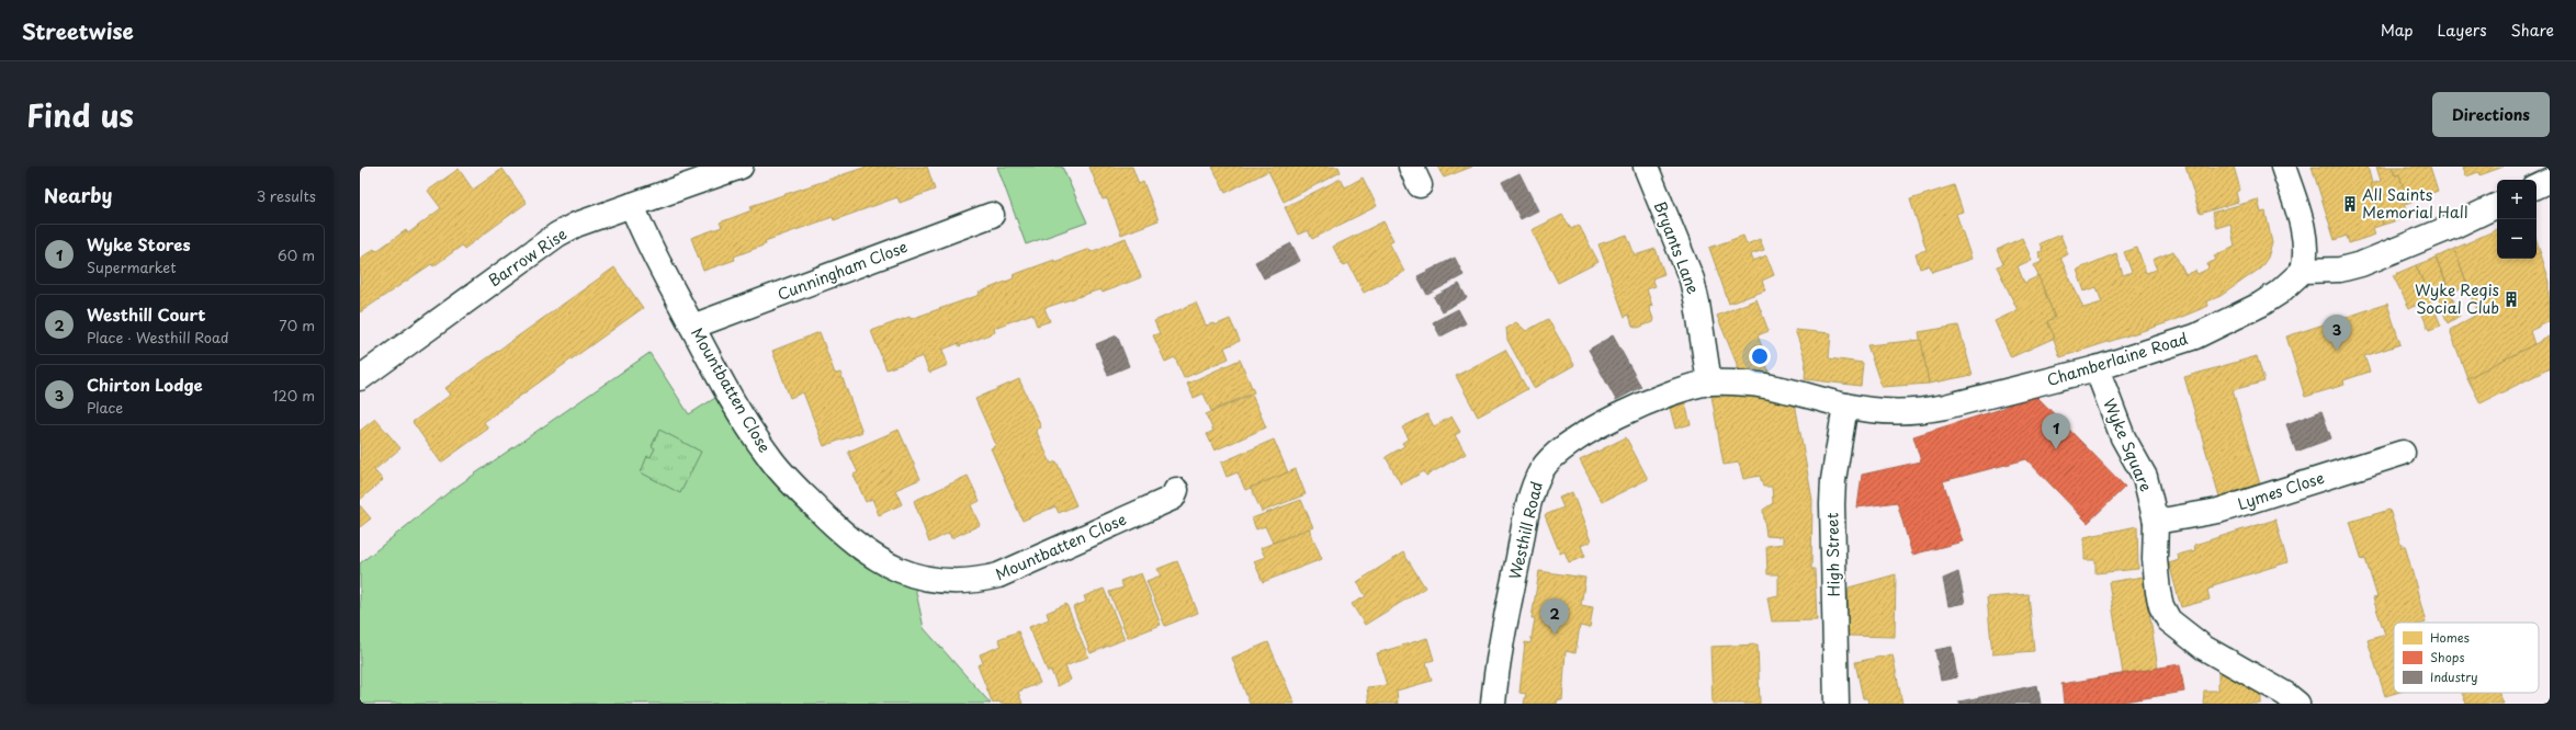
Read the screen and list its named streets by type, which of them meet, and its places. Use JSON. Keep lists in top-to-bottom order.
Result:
{
  "streets": {
    "street": [
      "Bryants Lane",
      "Barrow Rise",
      "Cunningham Close",
      "Chamberlaine Road",
      "Mountbatten Close",
      "Wyke Square",
      "Lymes Close",
      "Westhill Road",
      "High Street"
    ]
  },
  "crossings": [
    ["Bryants Lane", "Chamberlaine Road"],
    ["Bryants Lane", "Westhill Road"],
    ["Barrow Rise", "Mountbatten Close"],
    ["Cunningham Close", "Mountbatten Close"],
    ["Chamberlaine Road", "Wyke Square"],
    ["Chamberlaine Road", "Westhill Road"],
    ["Chamberlaine Road", "High Street"],
    ["Wyke Square", "Lymes Close"]
  ],
  "places": {
    "building": ["All Saints Memorial Hall", "Wyke Regis Social Club"]
  },
  "legend": ["Homes", "Shops", "Industry"],
  "page": {
    "header": "Streetwise",
    "nav": ["Map", "Layers", "Share"],
    "title": "Find us",
    "buttons": "Directions",
    "heading": ["Nearby", "3 results"],
    "map_buttons": ["+", "−"],
    "list": [
      {
        "mark": "1",
        "name": "Wyke Stores",
        "note": "Supermarket",
        "value": "60 m"
      },
      {
        "mark": "2",
        "name": "Westhill Court",
        "note": "Place · Westhill Road",
        "value": "70 m"
      },
      {
        "mark": "3",
        "name": "Chirton Lodge",
        "note": "Place",
        "value": "120 m"
      }
    ],
    "pins": ["3", "1", "2"]
  }
}
